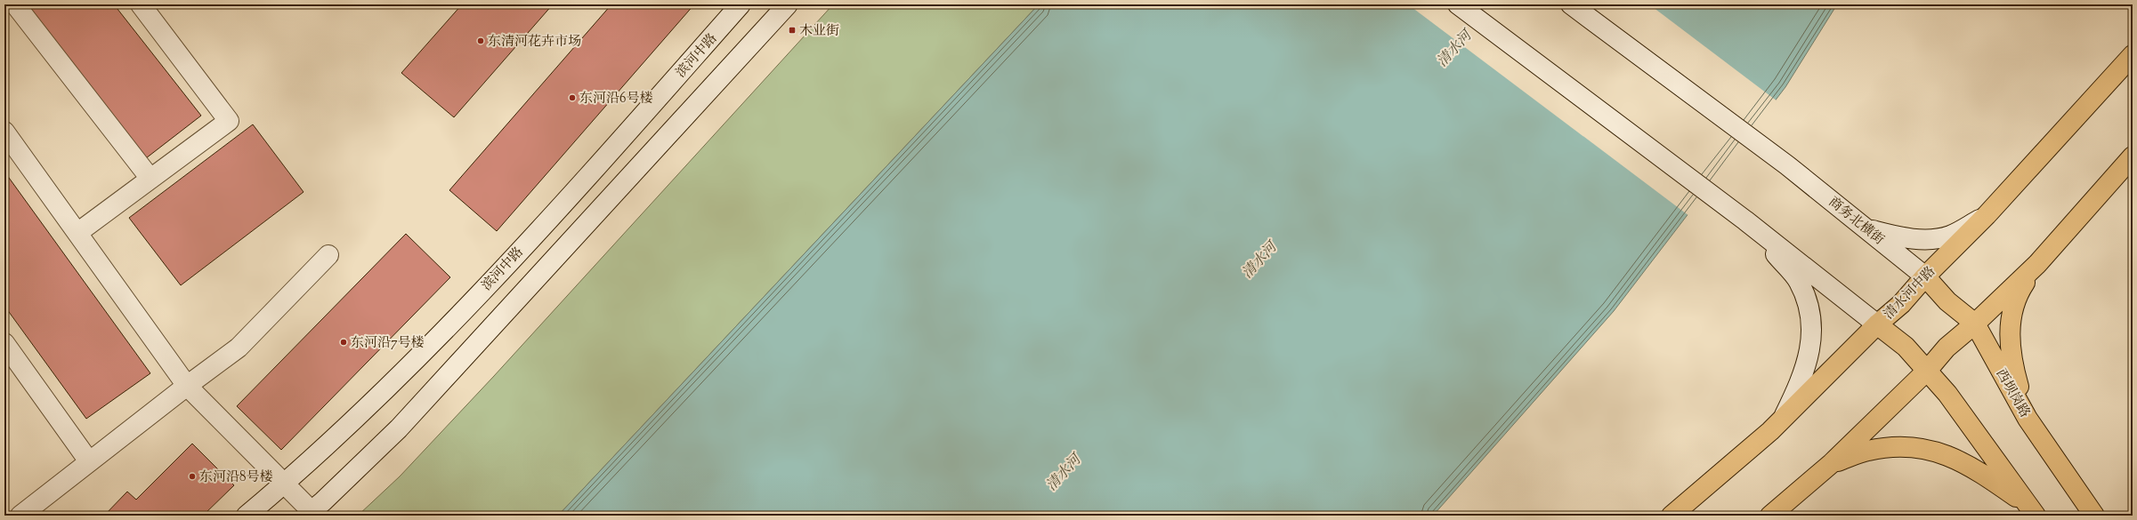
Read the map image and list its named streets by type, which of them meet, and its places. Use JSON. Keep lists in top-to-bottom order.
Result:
{
  "streets": {
    "main road": [
      "滨河中路",
      "商务北横街",
      "清水河中路",
      "西坝岗路"
    ]
  },
  "crossings": [
    ["商务北横街", "清水河中路"],
    ["商务北横街", "西坝岗路"],
    ["清水河中路", "西坝岗路"]
  ],
  "water": ["清水河"],
  "places": {
    "transit": ["木业街"],
    "other": [
      "东清河花卉市场",
      "东河沿6号楼",
      "东河沿7号楼",
      "东河沿8号楼"
    ]
  }
}
